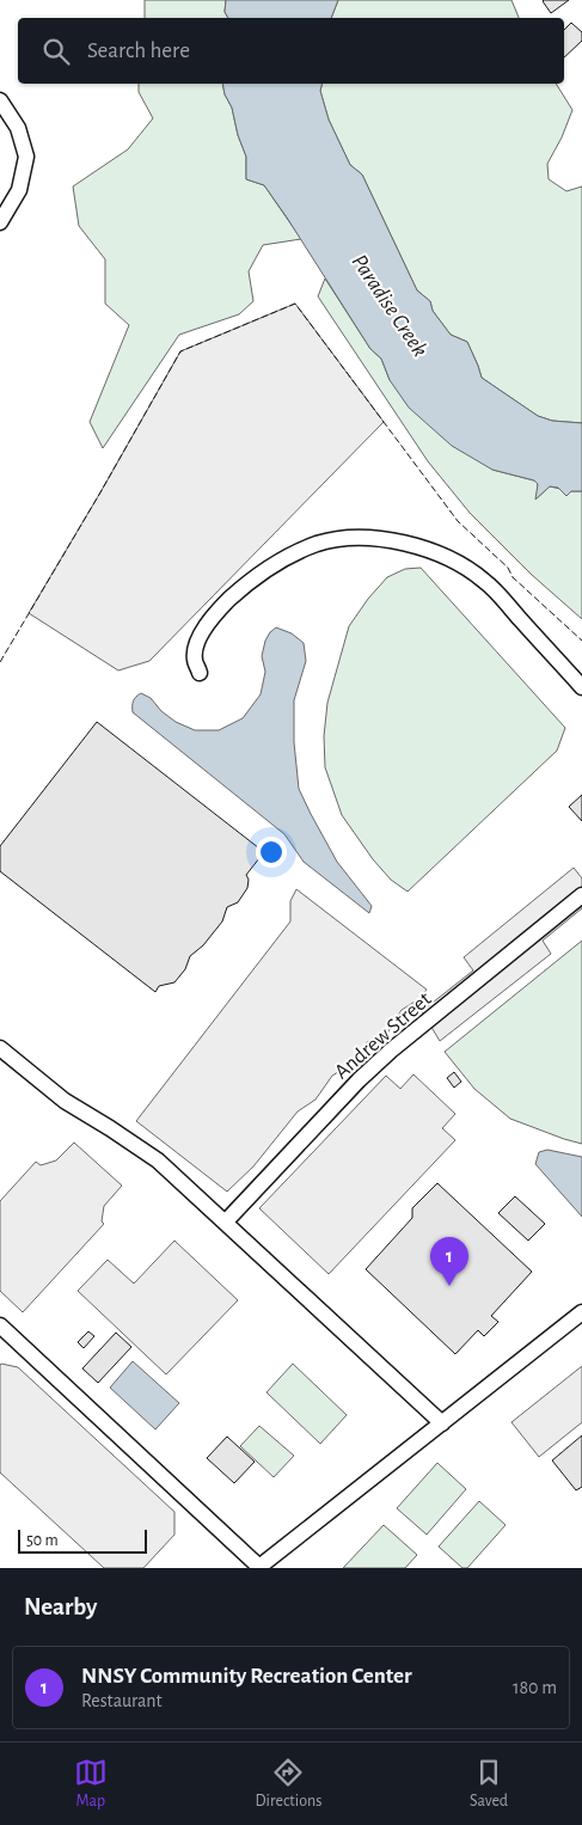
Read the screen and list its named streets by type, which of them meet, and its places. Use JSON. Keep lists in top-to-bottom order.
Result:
{
  "streets": {
    "street": ["Andrew Street"]
  },
  "water": ["Paradise Creek"],
  "scale_bar": "50 m",
  "page": {
    "search": "Search here",
    "pins": "1",
    "scale": "50 m",
    "heading": "Nearby",
    "list": [
      {
        "mark": "1",
        "name": "NNSY Community Recreation Center",
        "note": "Restaurant",
        "value": "180 m"
      }
    ],
    "nav": ["Map", "Directions", "Saved"]
  }
}
